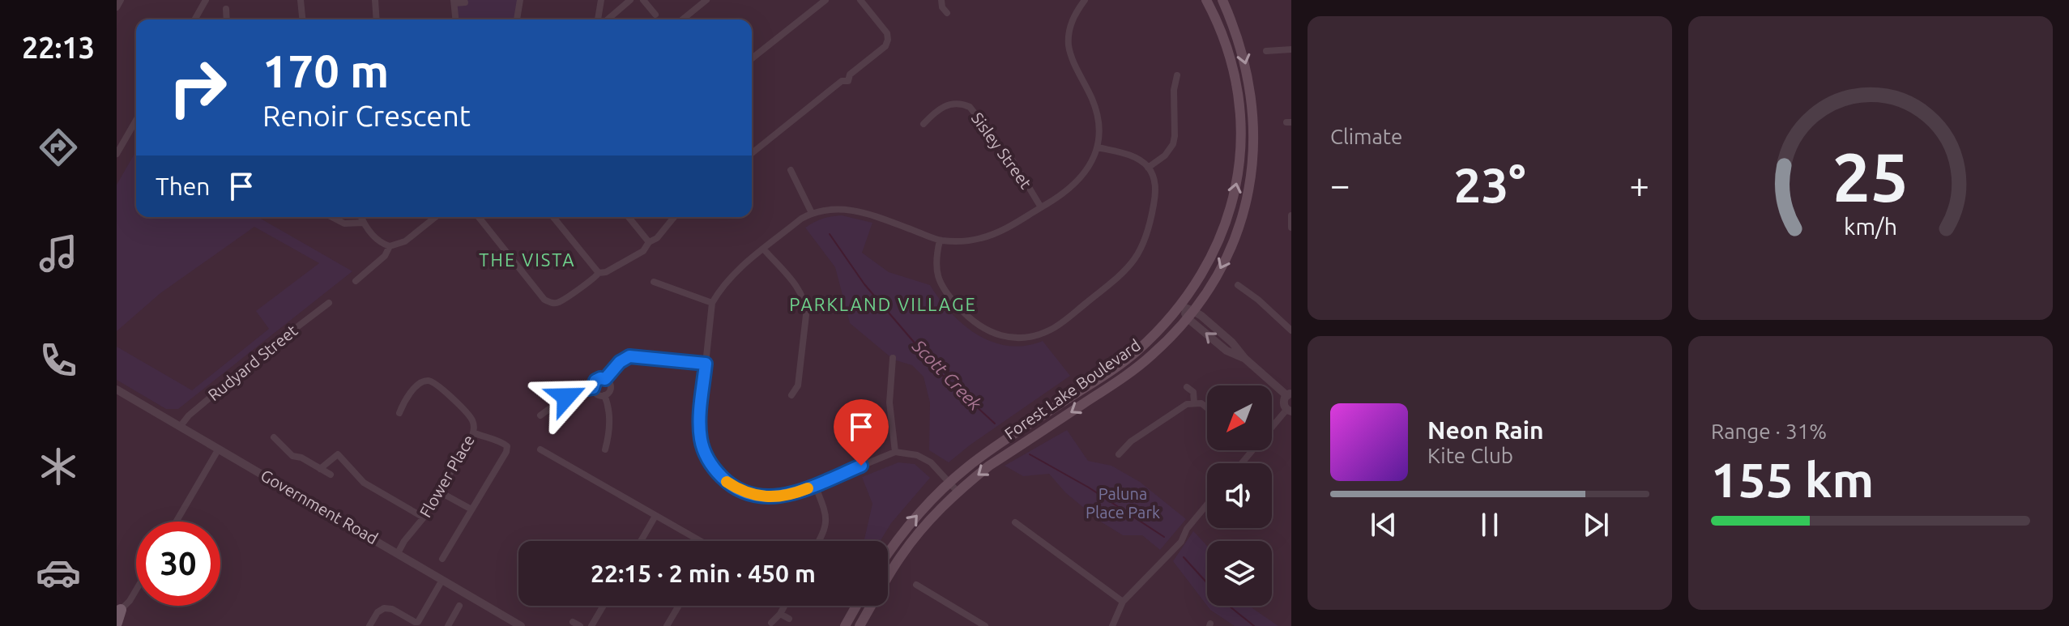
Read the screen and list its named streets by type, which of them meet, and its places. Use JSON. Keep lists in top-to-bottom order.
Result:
{
  "streets": {
    "main road": ["Forest Lake Boulevard"],
    "street": [
      "Sisley Street",
      "Rudyard Street",
      "Flower Place",
      "Government Road"
    ]
  },
  "crossings": [
    ["Rudyard Street", "Government Road"],
    ["Flower Place", "Government Road"]
  ],
  "districts": ["THE VISTA", "PARKLAND VILLAGE"],
  "water": ["Scott Creek"],
  "parks": ["Paluna Place Park"],
  "north": "bottom left",
  "page": {
    "tabs": "22:13",
    "tile": [
      "Climate",
      ["Range · 31%", "155 km"]
    ],
    "turn": ["170 m", "Renoir Crescent"],
    "then": "Then",
    "heat": ["−", "23°", "+"],
    "song": ["Neon Rain", "Kite Club"],
    "limit": "30",
    "trip": "22:15 · 2 min · 450 m",
    "gauge": ["25", "km/h"]
  }
}
